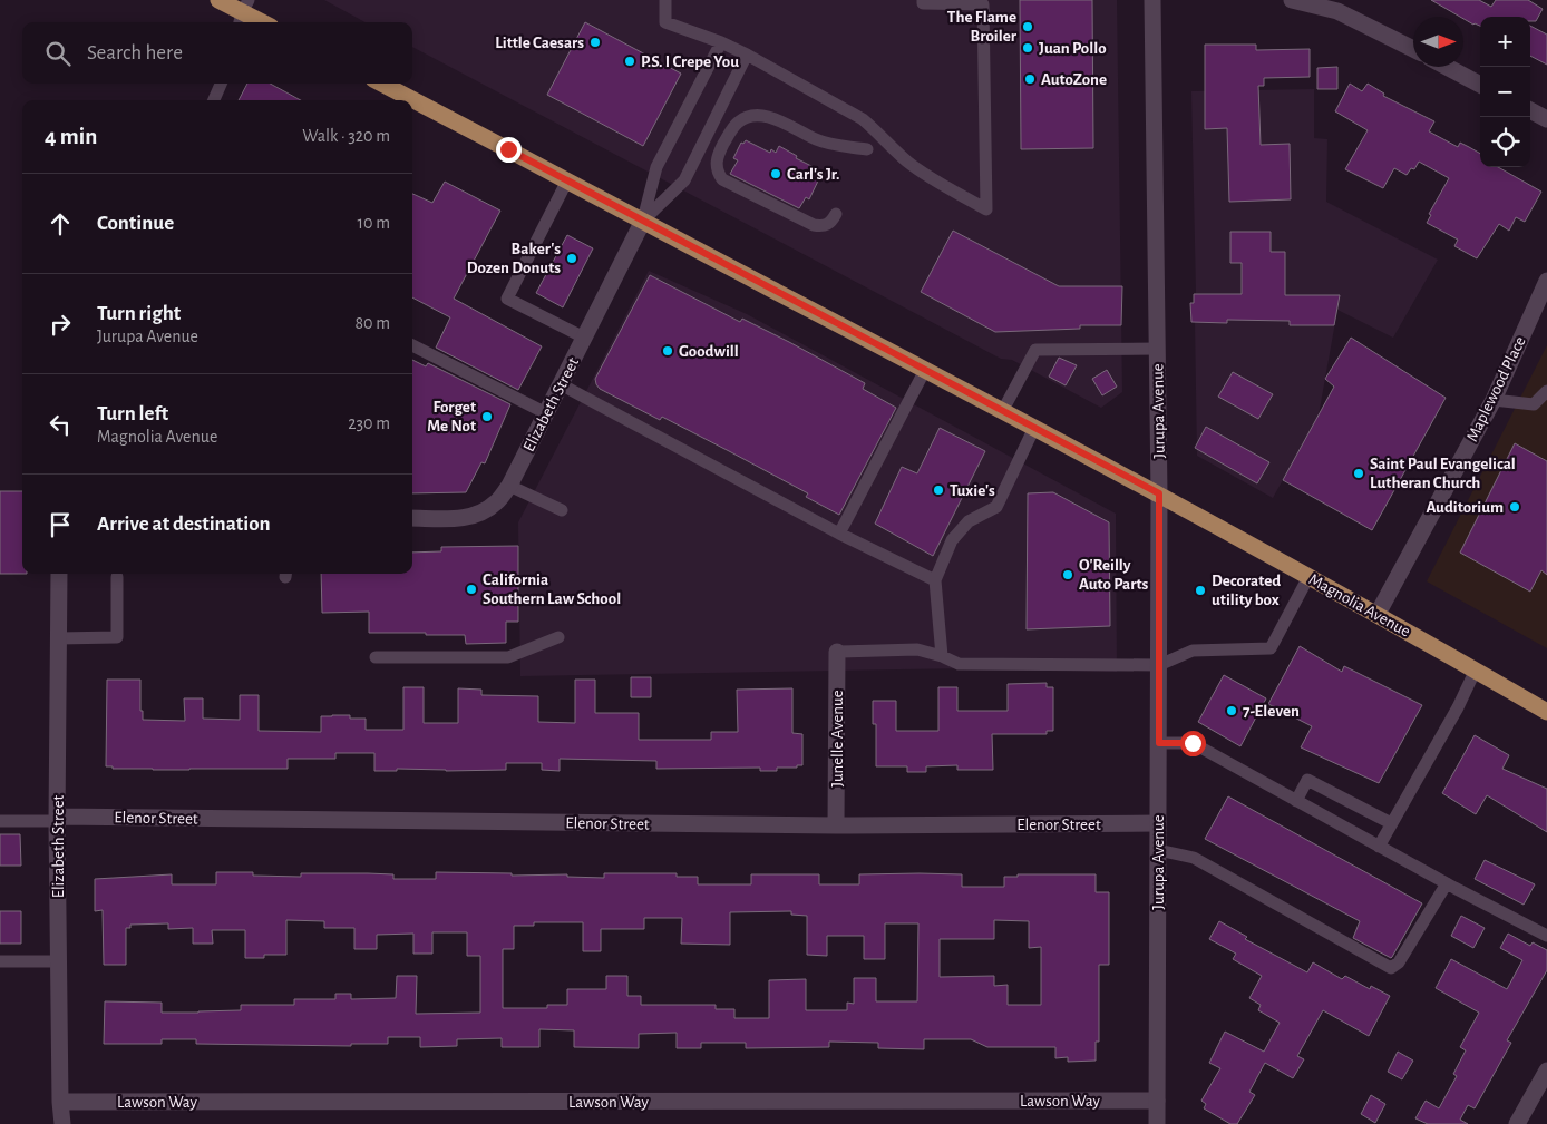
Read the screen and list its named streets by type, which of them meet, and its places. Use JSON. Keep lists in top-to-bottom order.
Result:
{
  "streets": {
    "main road": ["Magnolia Avenue"],
    "street": [
      "Maplewood Place",
      "Elizabeth Street",
      "Jurupa Avenue",
      "Junelle Avenue",
      "Elenor Street",
      "Lawson Way"
    ]
  },
  "crossings": [
    ["Maplewood Place", "Magnolia Avenue"],
    ["Elizabeth Street", "Magnolia Avenue"],
    ["Elizabeth Street", "Elenor Street"],
    ["Elizabeth Street", "Lawson Way"],
    ["Jurupa Avenue", "Magnolia Avenue"],
    ["Jurupa Avenue", "Elenor Street"],
    ["Jurupa Avenue", "Lawson Way"],
    ["Junelle Avenue", "Elenor Street"]
  ],
  "places": [
    "The Flame Broiler",
    "Little Caesars",
    "Juan Pollo",
    "P.S. I Crepe You",
    "AutoZone",
    "Carl's Jr.",
    "Baker's Dozen Donuts",
    "Goodwill",
    "Forget Me Not",
    "Saint Paul Evangelical Lutheran Church",
    "Tuxie's",
    "Auditorium",
    "O'Reilly Auto Parts",
    "California Southern Law School",
    "Decorated utility box",
    "7-Eleven"
  ],
  "north": "right",
  "page": {
    "map_buttons": ["+", "−"],
    "search": "Search here",
    "heading": ["4 min", "Walk · 320 m"],
    "list": [
      ["Continue", "10 m"],
      ["Turn right", "Jurupa Avenue", "80 m"],
      ["Turn left", "Magnolia Avenue", "230 m"],
      "Arrive at destination"
    ]
  }
}
